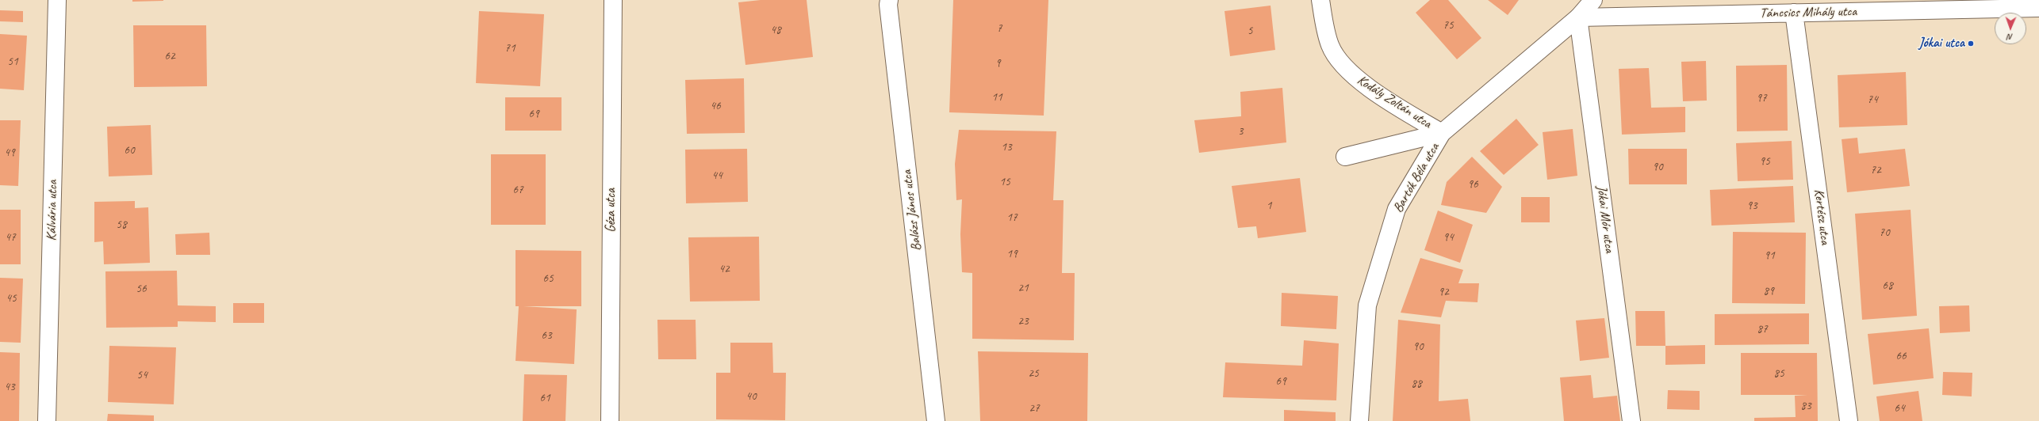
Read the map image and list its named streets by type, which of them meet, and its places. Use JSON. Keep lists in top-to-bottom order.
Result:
{
  "streets": {
    "street": [
      "Táncsics Mihály utca",
      "Kodály Zoltán utca",
      "Bartók Béla utca",
      "Kálvária utca",
      "Géza utca",
      "Balázs János utca",
      "Kertész utca",
      "Jókai Mór utca"
    ]
  },
  "crossings": [
    ["Táncsics Mihály utca", "Bartók Béla utca"],
    ["Táncsics Mihály utca", "Kertész utca"],
    ["Táncsics Mihály utca", "Jókai Mór utca"],
    ["Kodály Zoltán utca", "Bartók Béla utca"],
    ["Bartók Béla utca", "Jókai Mór utca"]
  ],
  "places": ["Jókai utca"],
  "house_numbers": [
    "75",
    "7",
    "48",
    "5",
    "71",
    "62",
    "51",
    "9",
    "11",
    "97",
    "74",
    "46",
    "69",
    "3",
    "13",
    "60",
    "49",
    "95",
    "90",
    "72",
    "44",
    "15",
    "96",
    "67",
    "1",
    "93",
    "17",
    "58",
    "70",
    "47",
    "94",
    "19",
    "91",
    "42",
    "65",
    "68",
    "21",
    "56",
    "89",
    "92",
    "45",
    "23",
    "87",
    "63",
    "90",
    "66",
    "25",
    "85",
    "54",
    "69",
    "88",
    "43",
    "40",
    "61",
    "83",
    "27",
    "64"
  ],
  "north": "bottom"
}
